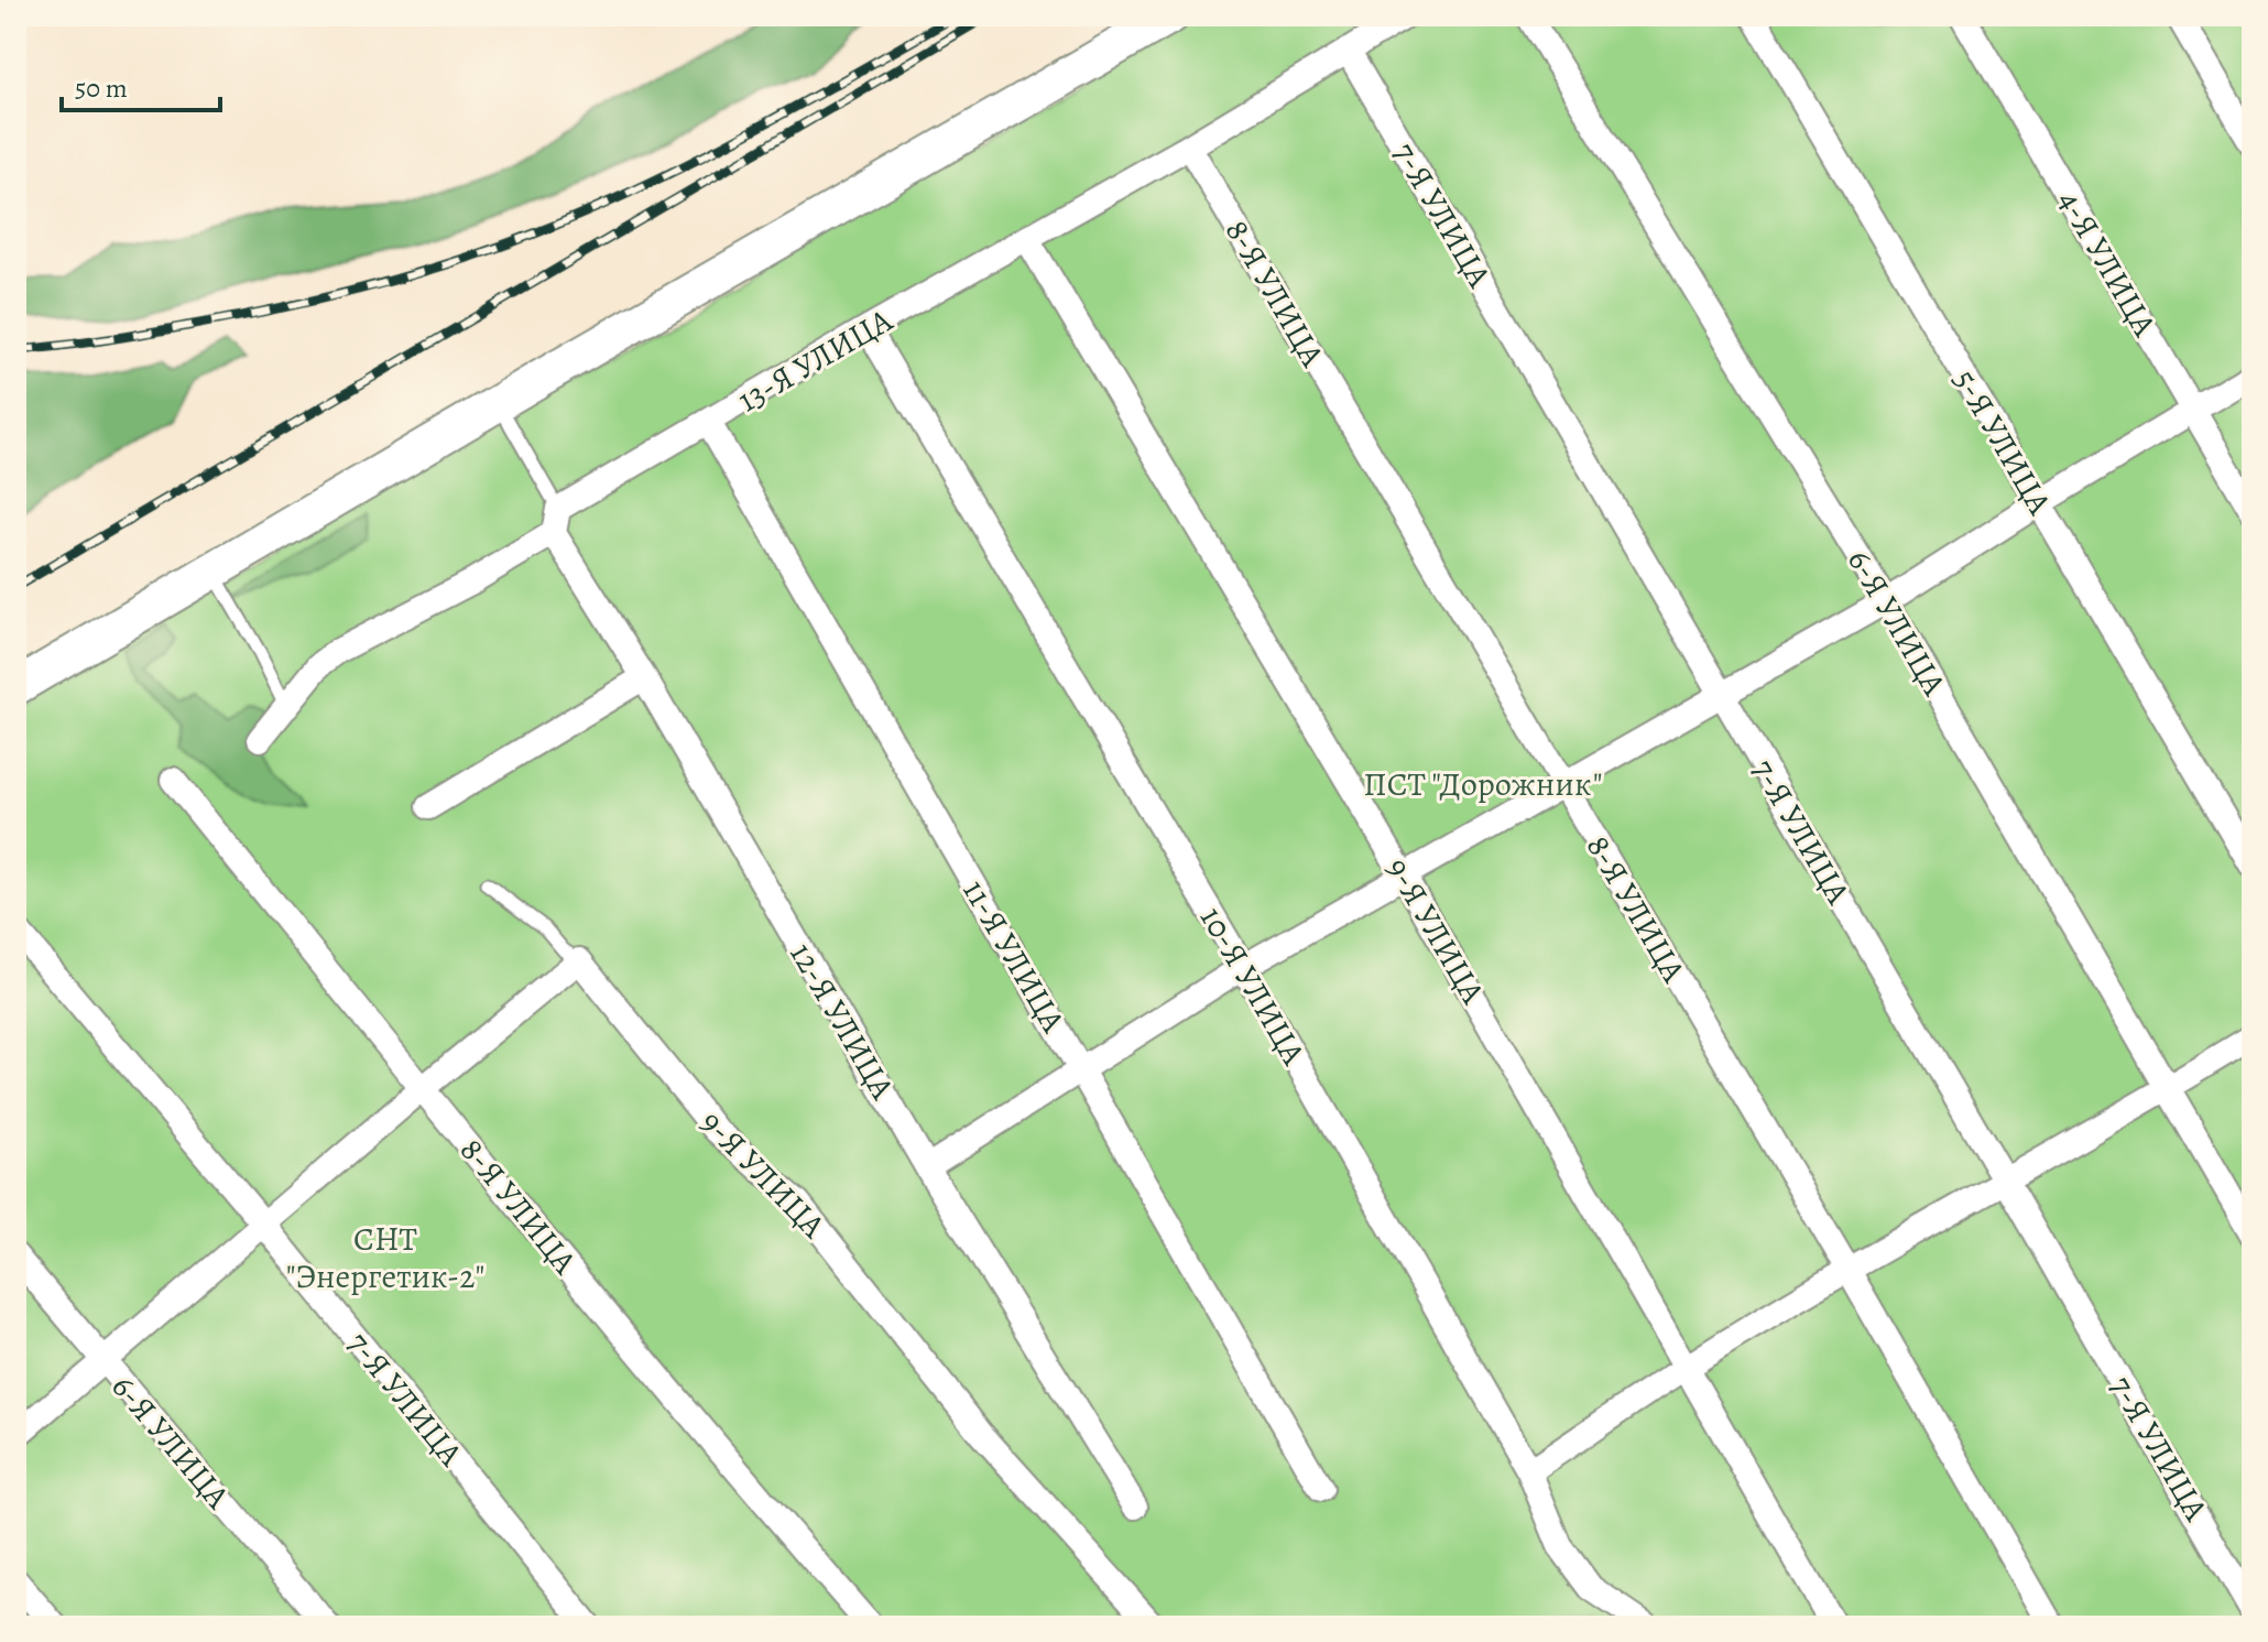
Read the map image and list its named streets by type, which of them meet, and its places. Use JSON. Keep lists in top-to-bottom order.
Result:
{
  "streets": {
    "street": [
      "7-Я УЛИЦА",
      "4-Я УЛИЦА",
      "8-Я УЛИЦА",
      "13-Я УЛИЦА",
      "5-Я УЛИЦА",
      "6-Я УЛИЦА",
      "9-Я УЛИЦА",
      "11-Я УЛИЦА",
      "10-Я УЛИЦА",
      "12-Я УЛИЦА"
    ]
  },
  "crossings": [
    ["7-Я УЛИЦА", "13-Я УЛИЦА"],
    ["8-Я УЛИЦА", "13-Я УЛИЦА"],
    ["13-Я УЛИЦА", "9-Я УЛИЦА"],
    ["13-Я УЛИЦА", "11-Я УЛИЦА"],
    ["13-Я УЛИЦА", "10-Я УЛИЦА"],
    ["13-Я УЛИЦА", "12-Я УЛИЦА"]
  ],
  "parks": ["ПСТ \"Дорожник\"", "СHТ \"Энергетик-2\""],
  "scale_bar": "50 m"
}
